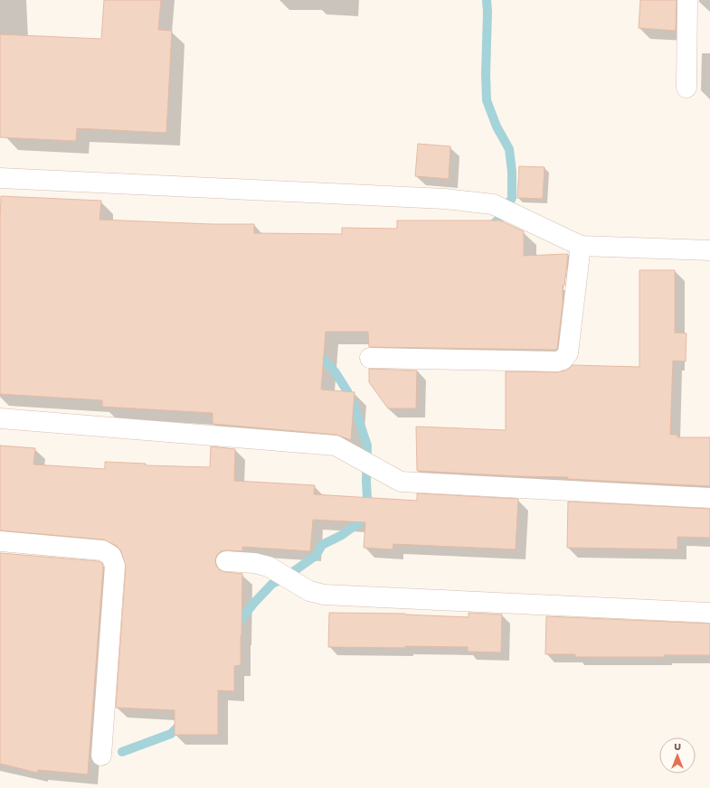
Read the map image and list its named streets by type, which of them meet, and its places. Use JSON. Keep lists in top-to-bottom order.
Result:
{
  "north": "top"
}
